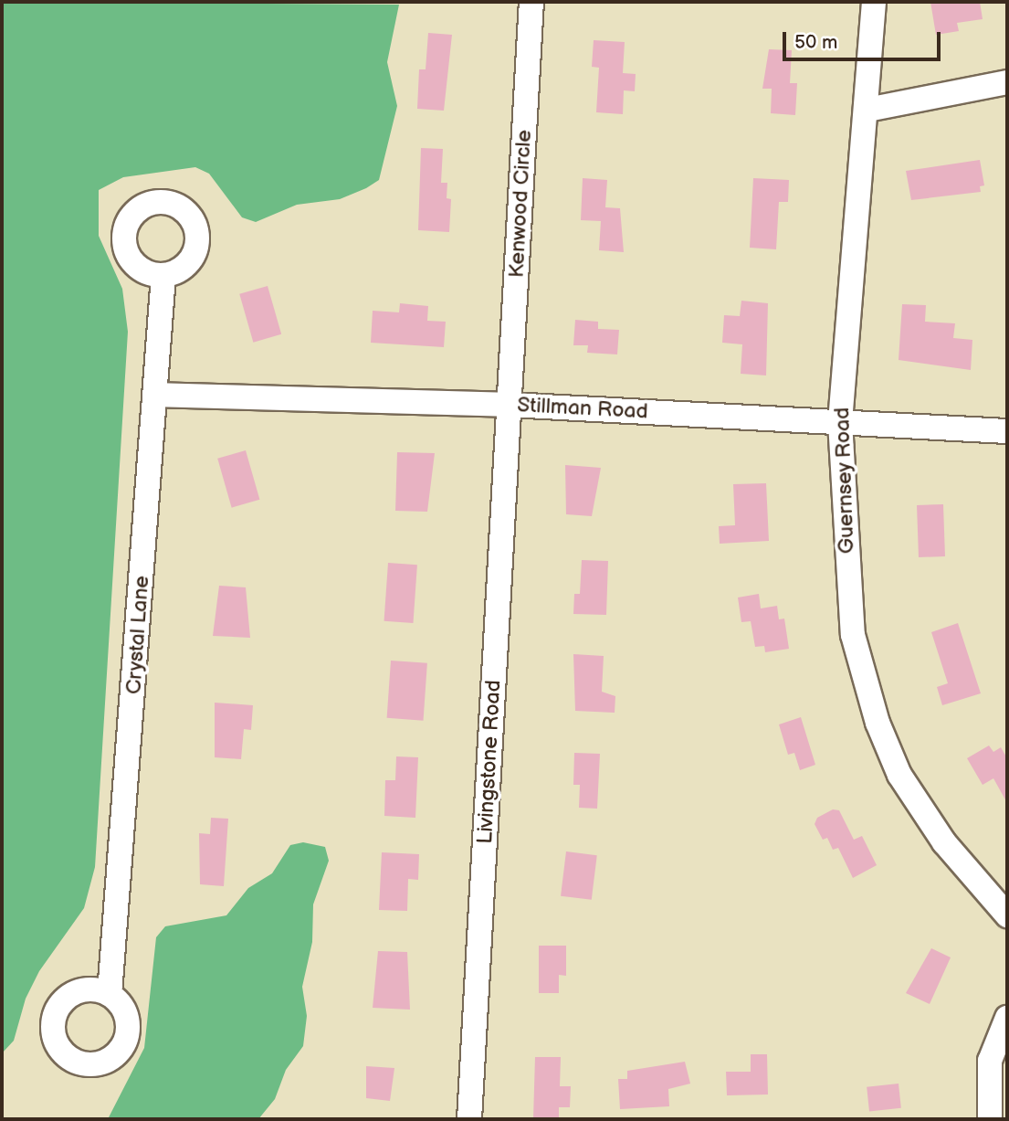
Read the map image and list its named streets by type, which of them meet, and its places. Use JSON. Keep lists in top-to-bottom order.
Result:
{
  "streets": {
    "street": [
      "Kenwood Circle",
      "Stillman Road",
      "Guernsey Road",
      "Crystal Lane",
      "Livingstone Road"
    ]
  },
  "crossings": [
    ["Kenwood Circle", "Stillman Road"],
    ["Kenwood Circle", "Livingstone Road"],
    ["Stillman Road", "Guernsey Road"],
    ["Stillman Road", "Crystal Lane"],
    ["Stillman Road", "Livingstone Road"]
  ],
  "scale_bar": "50 m"
}
